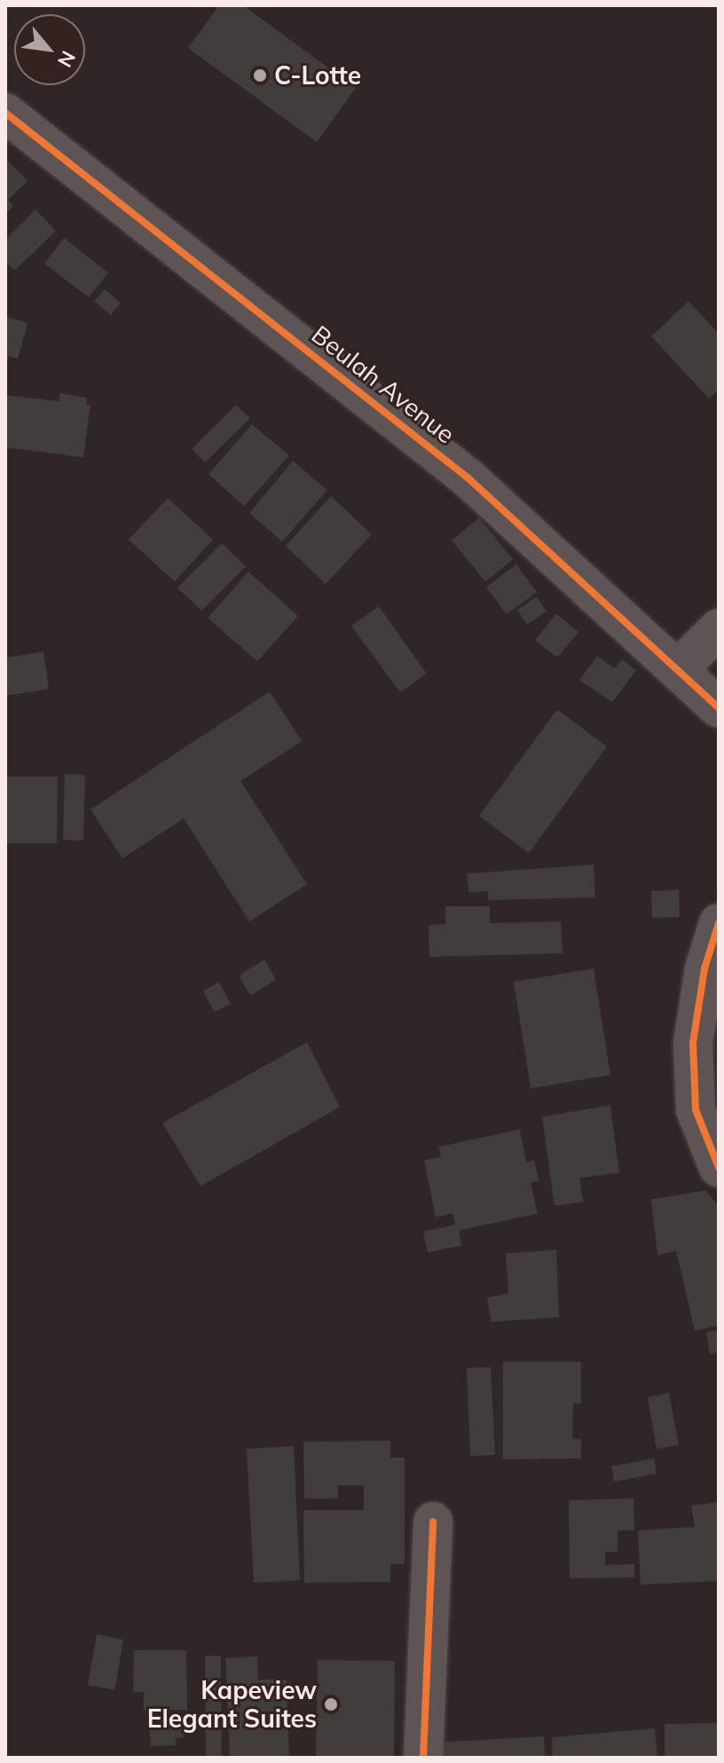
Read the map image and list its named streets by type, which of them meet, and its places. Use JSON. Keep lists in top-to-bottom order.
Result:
{
  "streets": {
    "street": ["Beulah Avenue"]
  },
  "places": ["C-Lotte", "Kapeview Elegant Suites"],
  "north": "bottom right"
}
